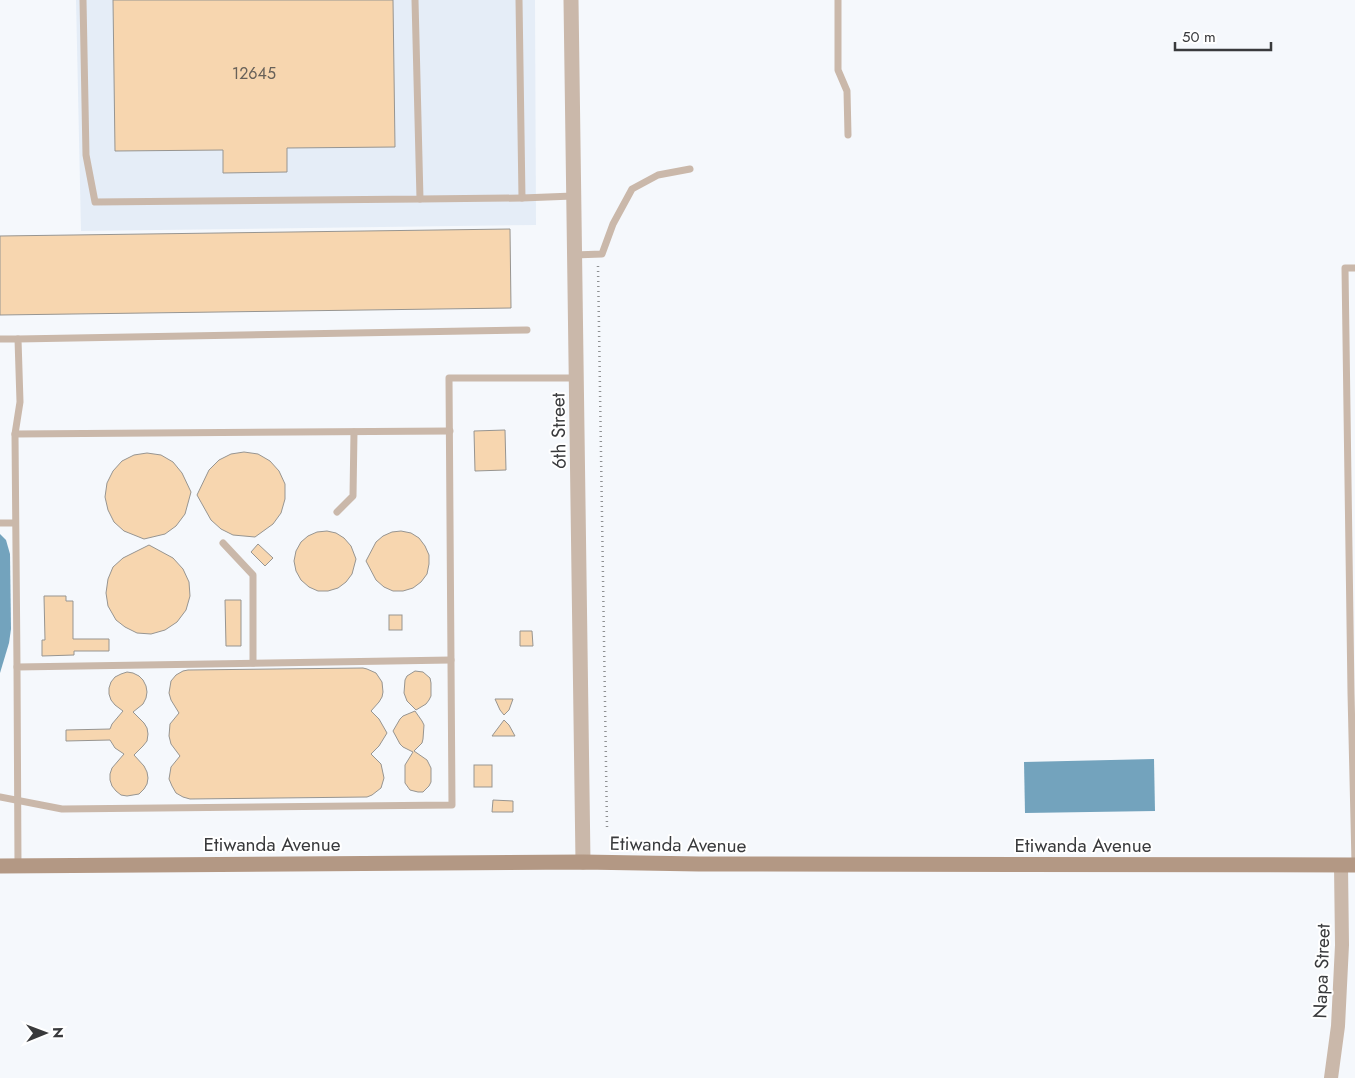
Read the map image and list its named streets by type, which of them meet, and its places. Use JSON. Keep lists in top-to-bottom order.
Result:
{
  "streets": {
    "main road": ["Etiwanda Avenue"],
    "street": ["6th Street", "Napa Street"]
  },
  "crossings": [
    ["6th Street", "Etiwanda Avenue"],
    ["Etiwanda Avenue", "Napa Street"]
  ],
  "house_numbers": ["12645"],
  "scale_bar": "50 m",
  "north": "right"
}
